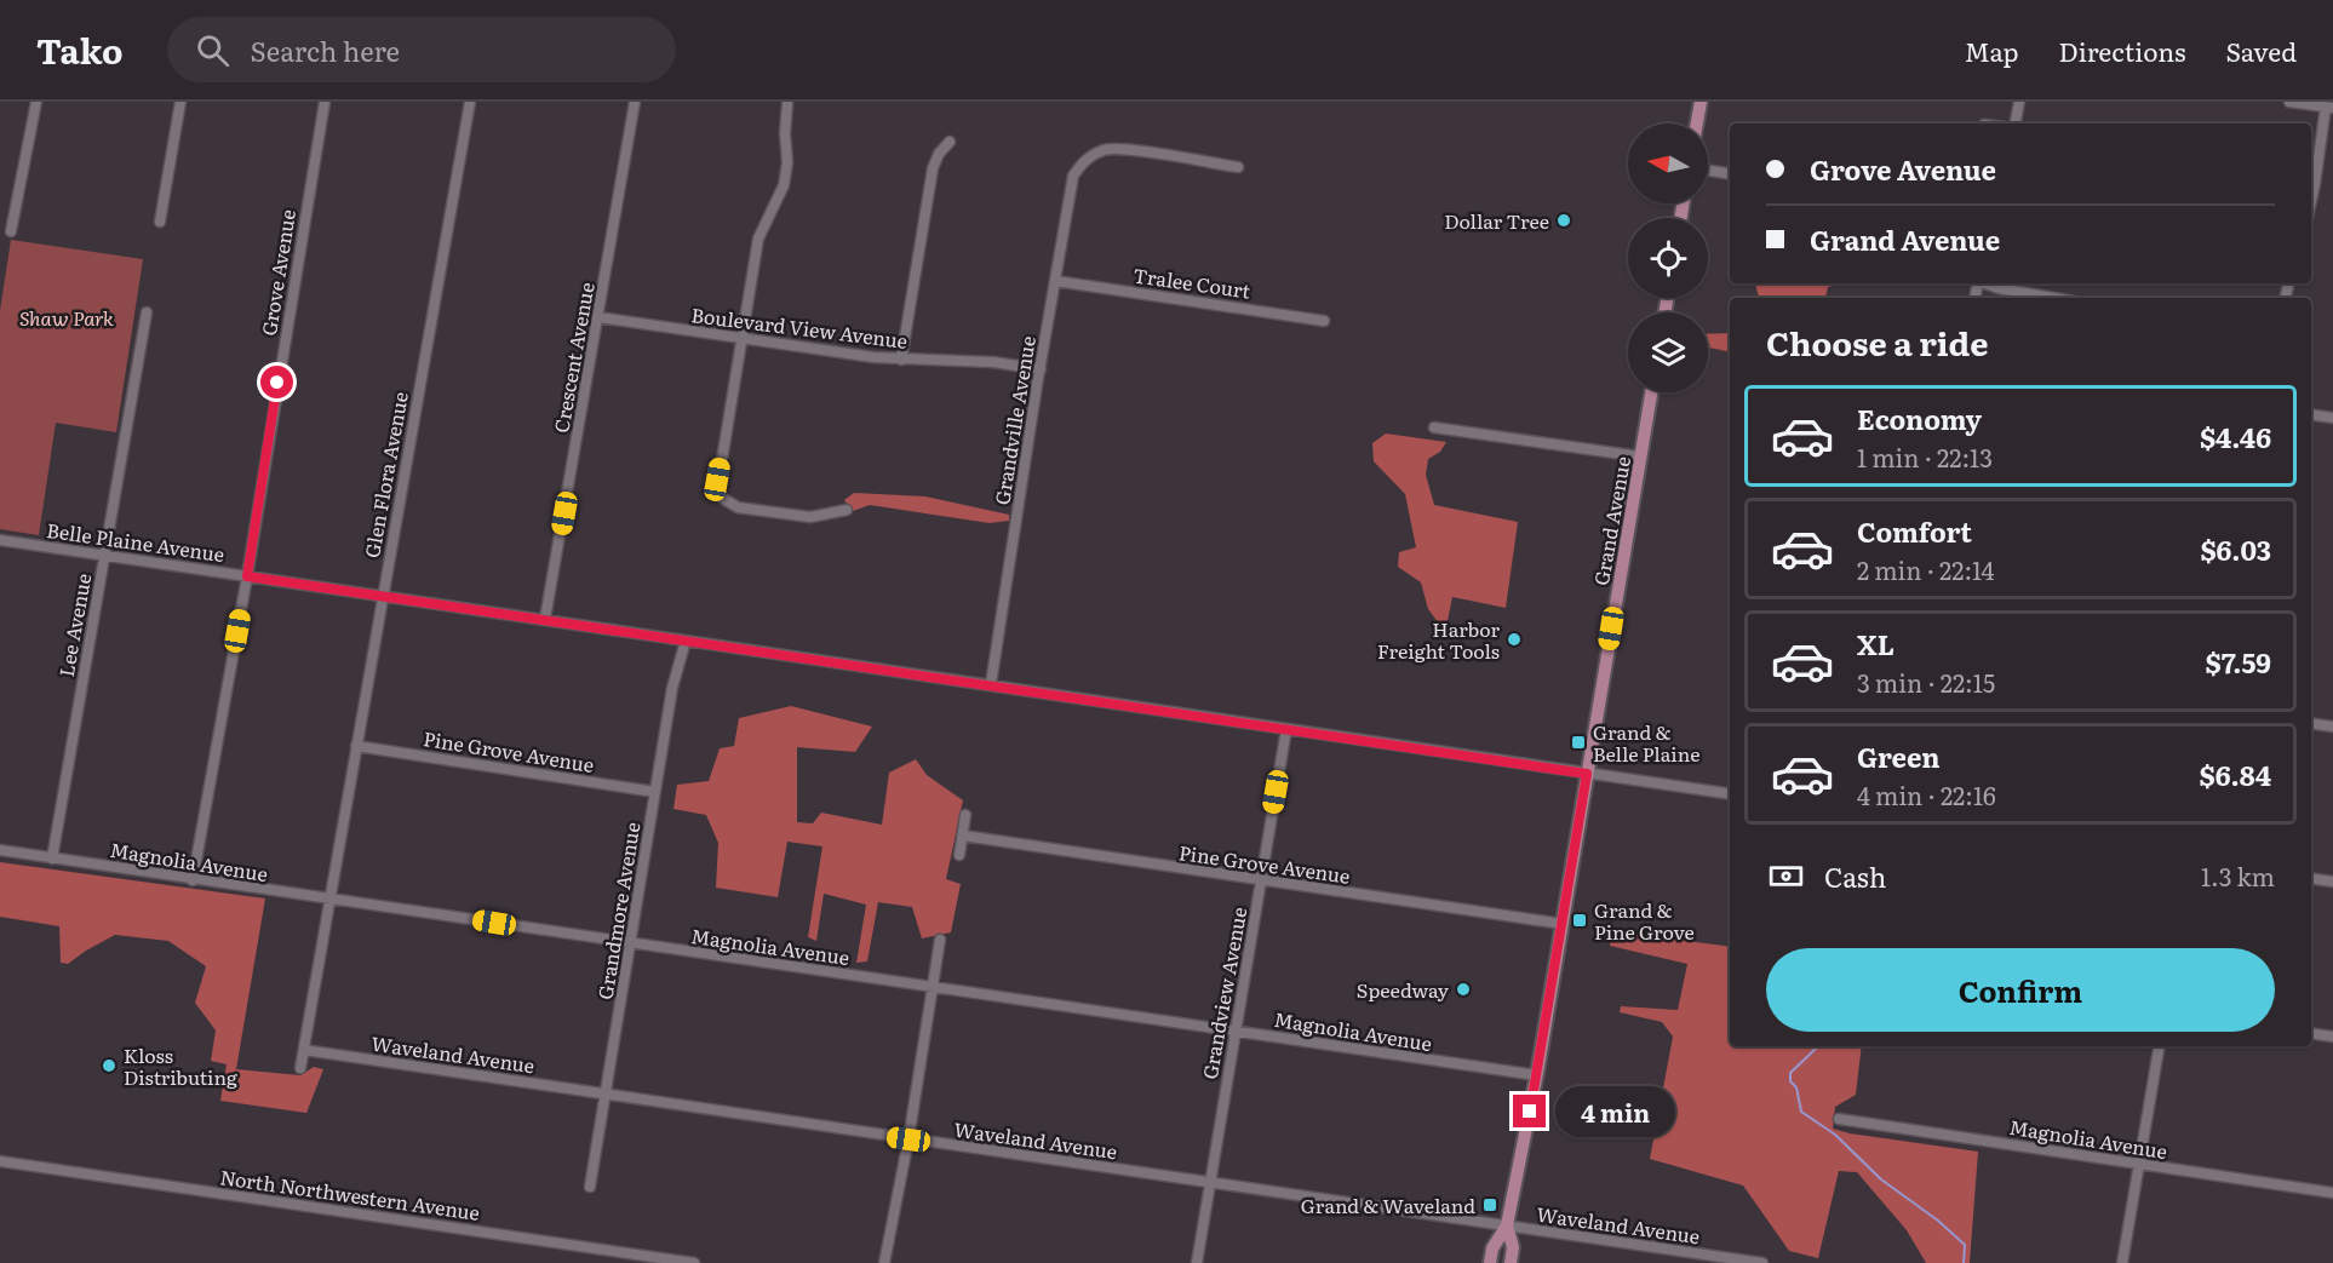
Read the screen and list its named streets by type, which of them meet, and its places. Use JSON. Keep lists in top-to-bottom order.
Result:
{
  "streets": {
    "main road": ["Grand Avenue"],
    "street": [
      "Grove Avenue",
      "Tralee Court",
      "Boulevard View Avenue",
      "Crescent Avenue",
      "Grandville Avenue",
      "Glen Flora Avenue",
      "Belle Plaine Avenue",
      "Lee Avenue",
      "Pine Grove Avenue",
      "Magnolia Avenue",
      "Grandmore Avenue",
      "Grandview Avenue",
      "Waveland Avenue",
      "North Northwestern Avenue"
    ]
  },
  "crossings": [
    ["Grove Avenue", "Belle Plaine Avenue"],
    ["Grove Avenue", "Magnolia Avenue"],
    ["Tralee Court", "Grandville Avenue"],
    ["Boulevard View Avenue", "Crescent Avenue"],
    ["Boulevard View Avenue", "Grandville Avenue"],
    ["Crescent Avenue", "Belle Plaine Avenue"],
    ["Grandville Avenue", "Belle Plaine Avenue"],
    ["Glen Flora Avenue", "Belle Plaine Avenue"],
    ["Glen Flora Avenue", "Pine Grove Avenue"],
    ["Glen Flora Avenue", "Magnolia Avenue"],
    ["Glen Flora Avenue", "Waveland Avenue"],
    ["Grand Avenue", "Belle Plaine Avenue"],
    ["Grand Avenue", "Pine Grove Avenue"],
    ["Grand Avenue", "Magnolia Avenue"],
    ["Grand Avenue", "Waveland Avenue"],
    ["Belle Plaine Avenue", "Lee Avenue"],
    ["Belle Plaine Avenue", "Grandmore Avenue"],
    ["Belle Plaine Avenue", "Grandview Avenue"],
    ["Lee Avenue", "Magnolia Avenue"],
    ["Pine Grove Avenue", "Grandmore Avenue"],
    ["Pine Grove Avenue", "Grandview Avenue"],
    ["Magnolia Avenue", "Grandmore Avenue"],
    ["Magnolia Avenue", "Grandview Avenue"],
    ["Grandmore Avenue", "Waveland Avenue"],
    ["Grandview Avenue", "Waveland Avenue"]
  ],
  "parks": ["Shaw Park"],
  "places": {
    "other": [
      "Dollar Tree",
      "Harbor Freight Tools",
      "Speedway",
      "Kloss Distributing"
    ],
    "transit": ["Grand & Belle Plaine", "Grand & Pine Grove", "Grand & Waveland"]
  },
  "north": "left",
  "page": {
    "header": "Tako",
    "search": "Search here",
    "nav": ["Map", "Directions", "Saved"],
    "banner": ["Grove Avenue", "Grand Avenue"],
    "heading": "Choose a ride",
    "list": [
      {
        "name": "Economy",
        "note": "1 min · 22:13",
        "value": "$4.46"
      },
      {
        "name": "Comfort",
        "note": "2 min · 22:14",
        "value": "$6.03"
      },
      {
        "name": "XL",
        "note": "3 min · 22:15",
        "value": "$7.59"
      },
      {
        "name": "Green",
        "note": "4 min · 22:16",
        "value": "$6.84"
      }
    ],
    "pay": ["Cash", "1.3 km"],
    "buttons": "Confirm",
    "bubble": "4 min"
  }
}
